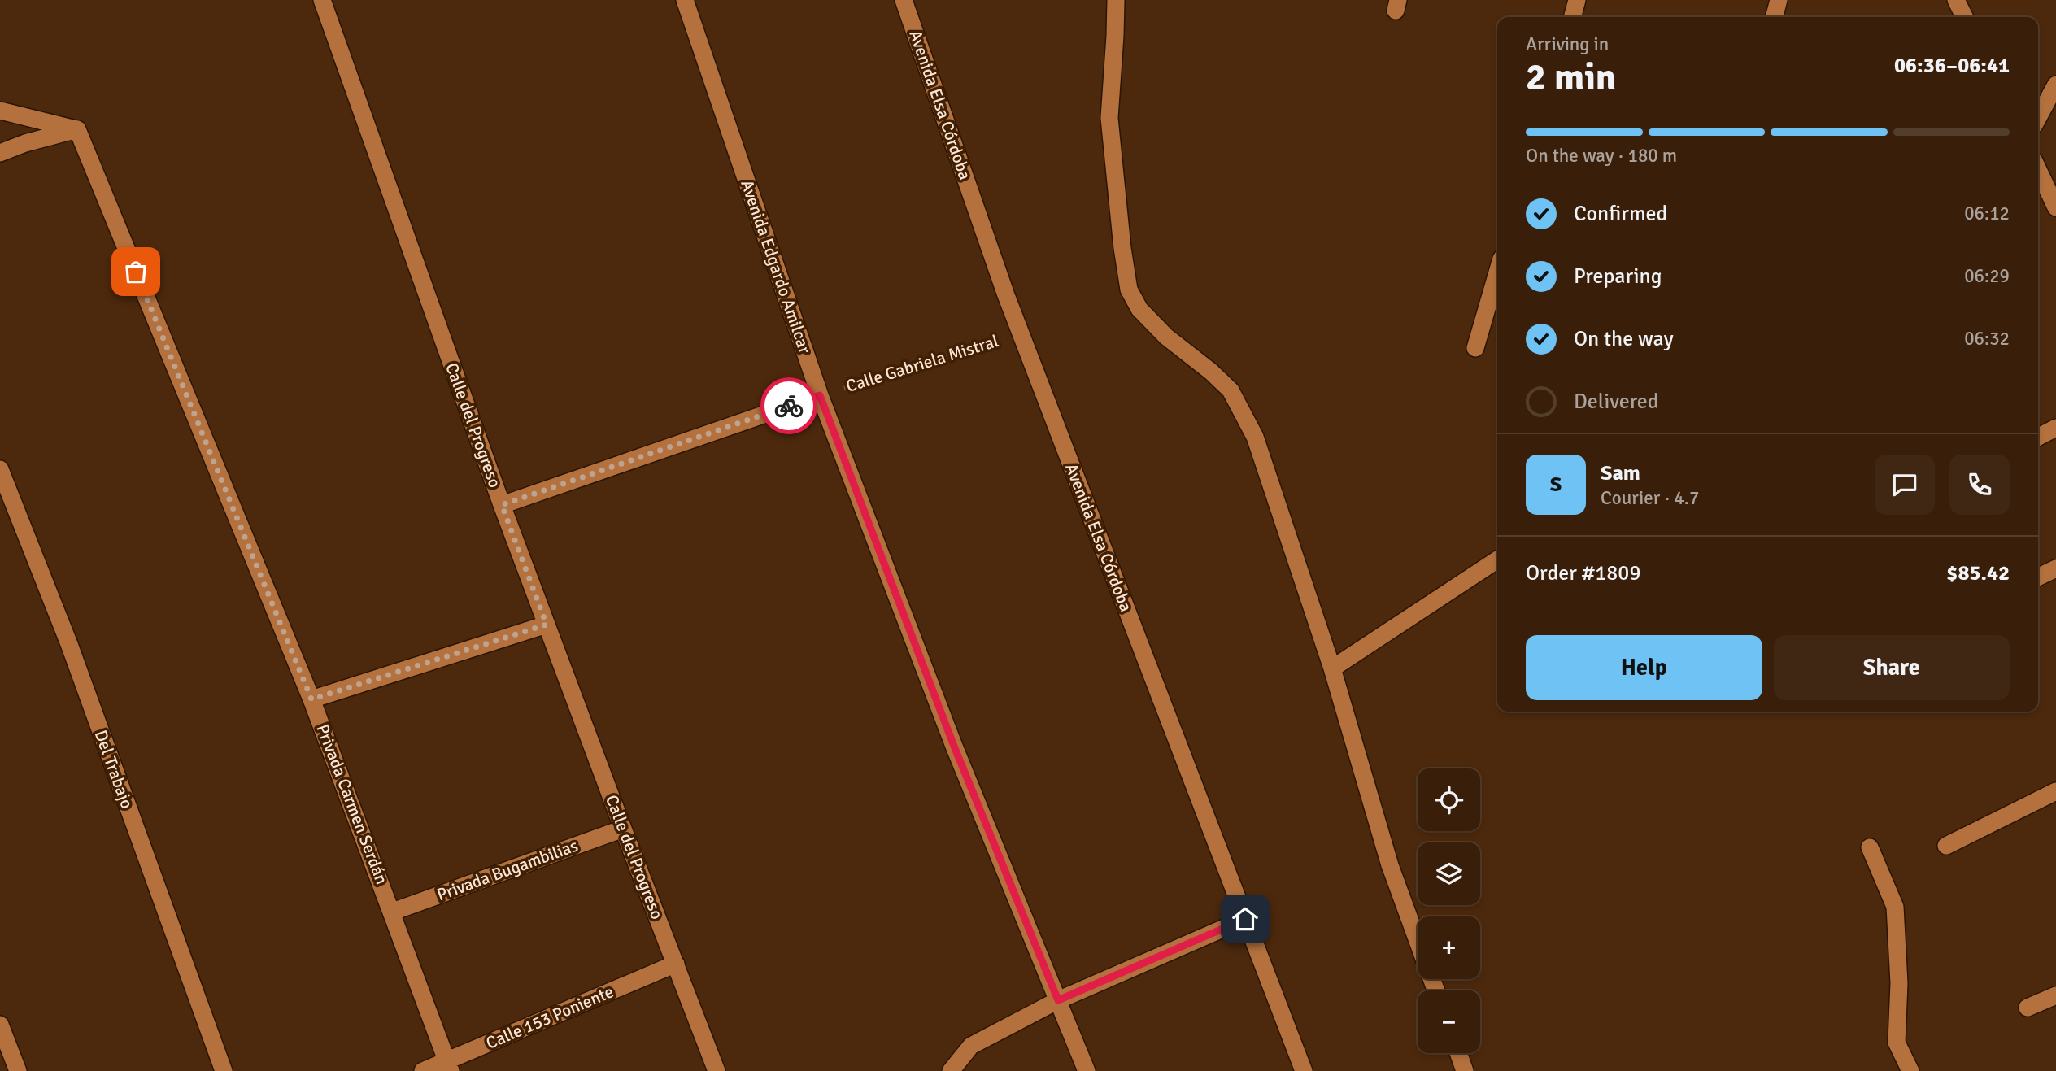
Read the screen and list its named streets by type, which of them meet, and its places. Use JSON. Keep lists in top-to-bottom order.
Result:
{
  "streets": {
    "street": [
      "Avenida Elsa Córdoba",
      "Avenida Edgardo Amilcar",
      "Calle del Progreso",
      "Del Trabajo",
      "Privada Carmen Serdán",
      "Privada Bugambilias",
      "Calle 153 Poniente"
    ],
    "path": ["Calle Gabriela Mistral"]
  },
  "crossings": [
    ["Avenida Elsa Córdoba", "Calle Gabriela Mistral"],
    ["Avenida Edgardo Amilcar", "Calle Gabriela Mistral"],
    ["Calle del Progreso", "Privada Bugambilias"],
    ["Calle del Progreso", "Calle 153 Poniente"],
    ["Privada Carmen Serdán", "Privada Bugambilias"],
    ["Privada Carmen Serdán", "Calle 153 Poniente"]
  ],
  "page": {
    "heading": ["2 min", "Arriving in", "06:36–06:41"],
    "panel": [
      "Sam",
      "Courier · 4.7",
      "Order #1809",
      "$85.42"
    ],
    "bar": "On the way · 180 m",
    "list": [
      ["Confirmed", "06:12"],
      ["Preparing", "06:29"],
      ["On the way", "06:32"],
      "Delivered"
    ],
    "round": "S",
    "buttons": ["Help", "Share"],
    "map_buttons": ["+", "−"]
  }
}
